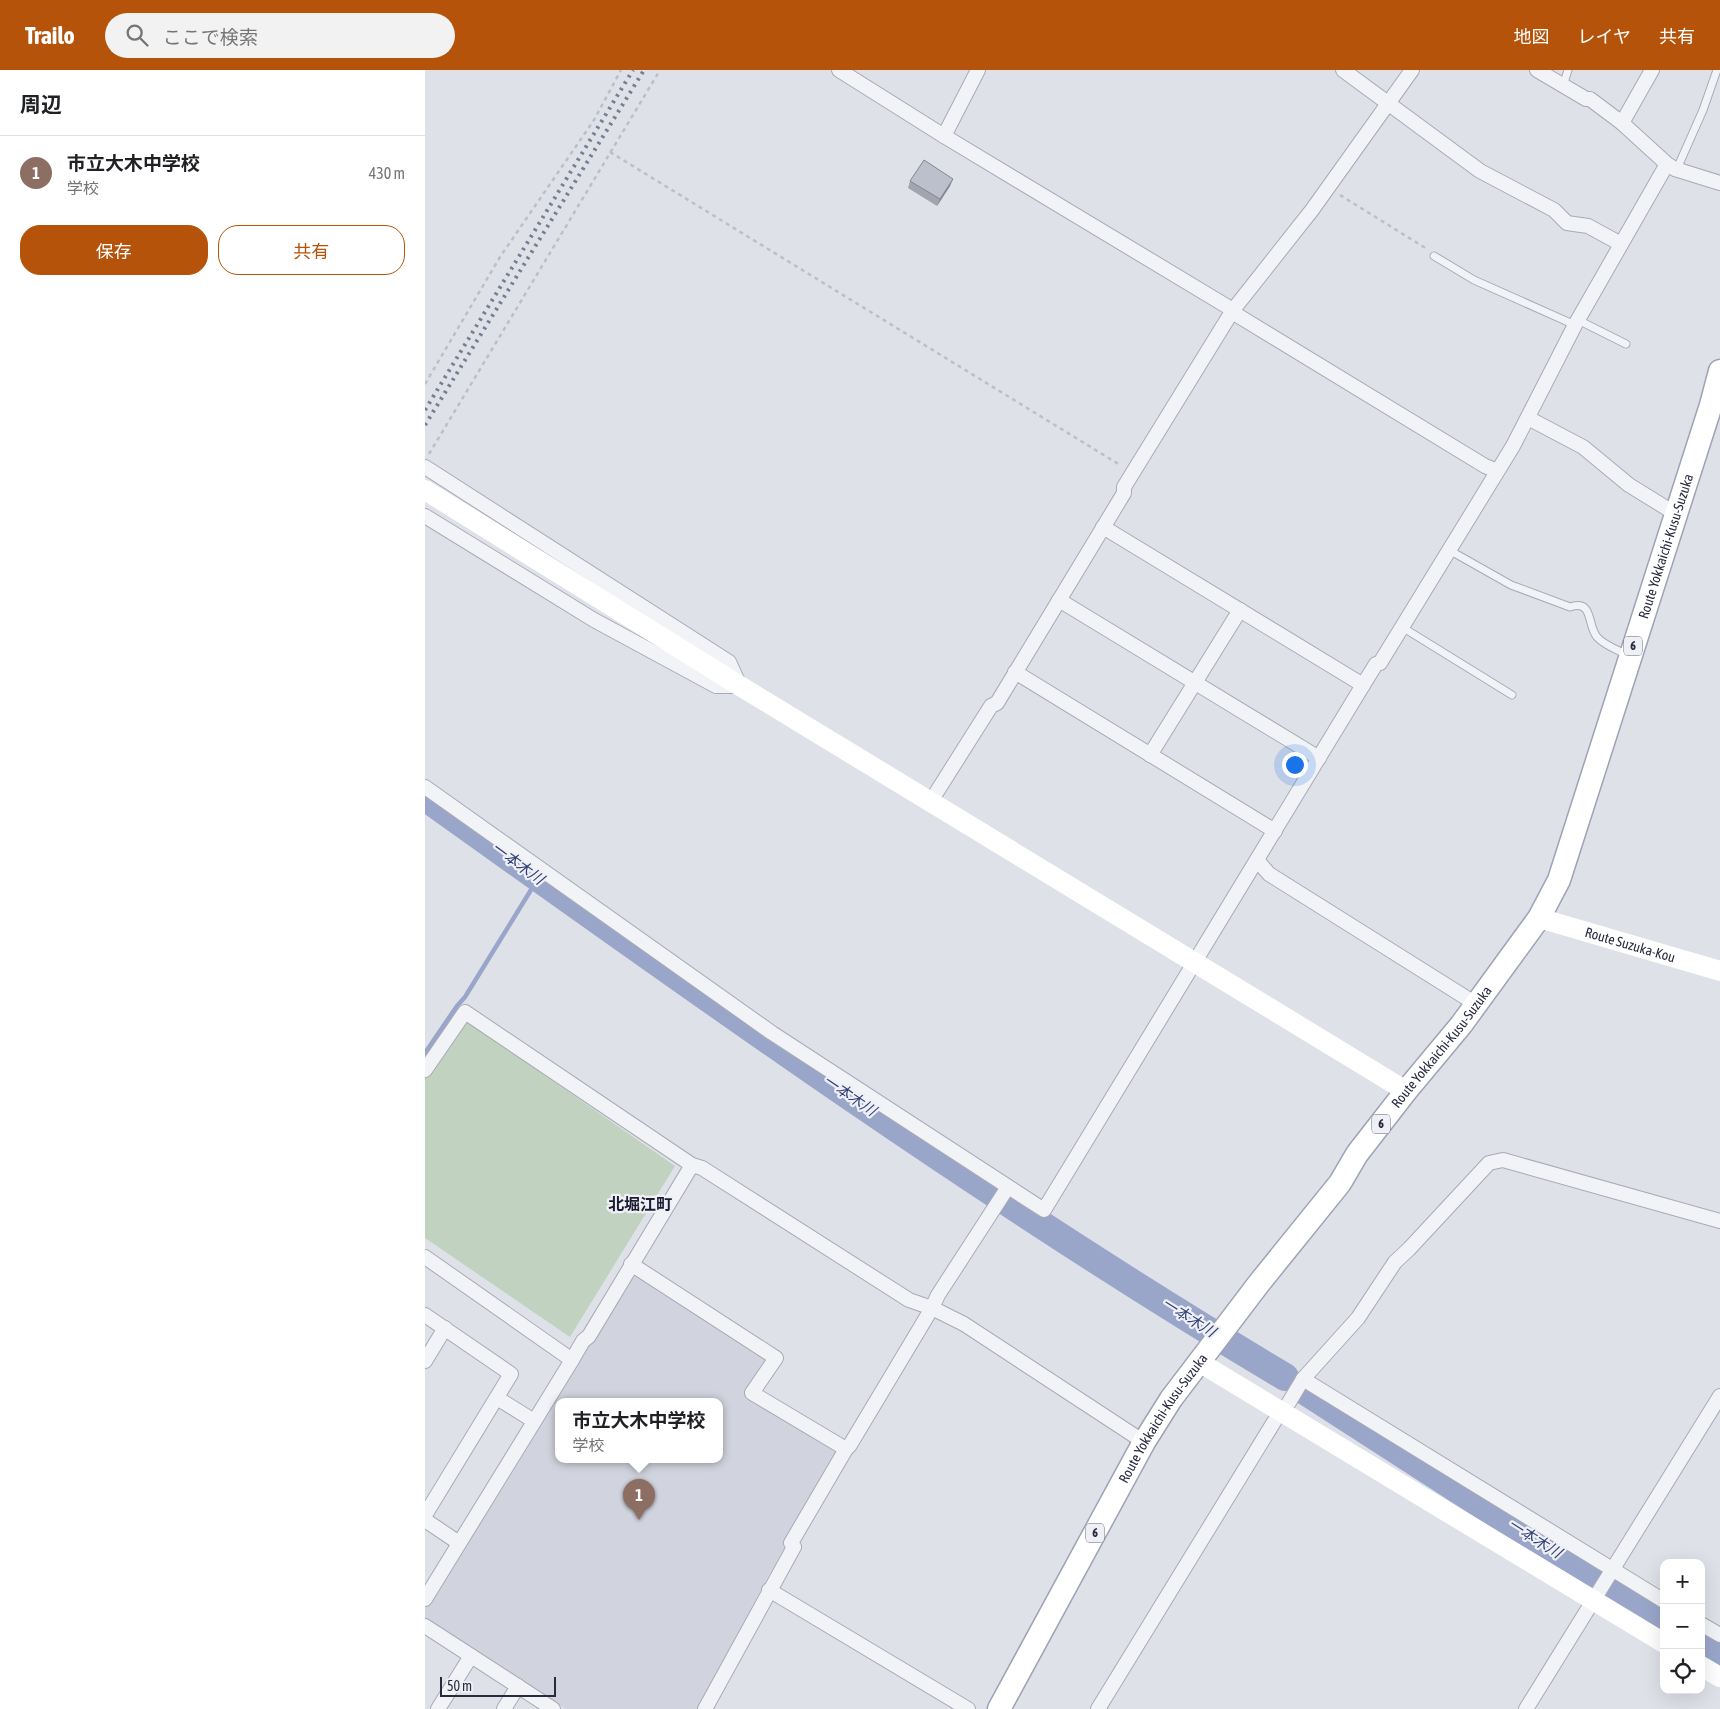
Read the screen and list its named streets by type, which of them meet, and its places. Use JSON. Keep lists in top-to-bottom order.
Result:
{
  "streets": {
    "main road": ["Route Yokkaichi-Kusu-Suzuka", "6"],
    "street": ["Route Suzuka-Kou"]
  },
  "crossings": [
    ["Route Yokkaichi-Kusu-Suzuka", "Route Suzuka-Kou"]
  ],
  "districts": ["北堀江町"],
  "water": ["一本木川"],
  "scale_bar": "50 m",
  "page": {
    "header": "Trailo",
    "search": "ここで検索",
    "nav": ["地図", "レイヤ", "共有"],
    "heading": "周辺",
    "list": [
      {
        "mark": "1",
        "name": "市立大木中学校",
        "note": "学校",
        "value": "430 m"
      }
    ],
    "buttons": ["保存", "共有"],
    "popup": ["市立大木中学校", "学校"],
    "pins": "1",
    "map_buttons": ["+", "−"],
    "scale": "50 m"
  }
}
